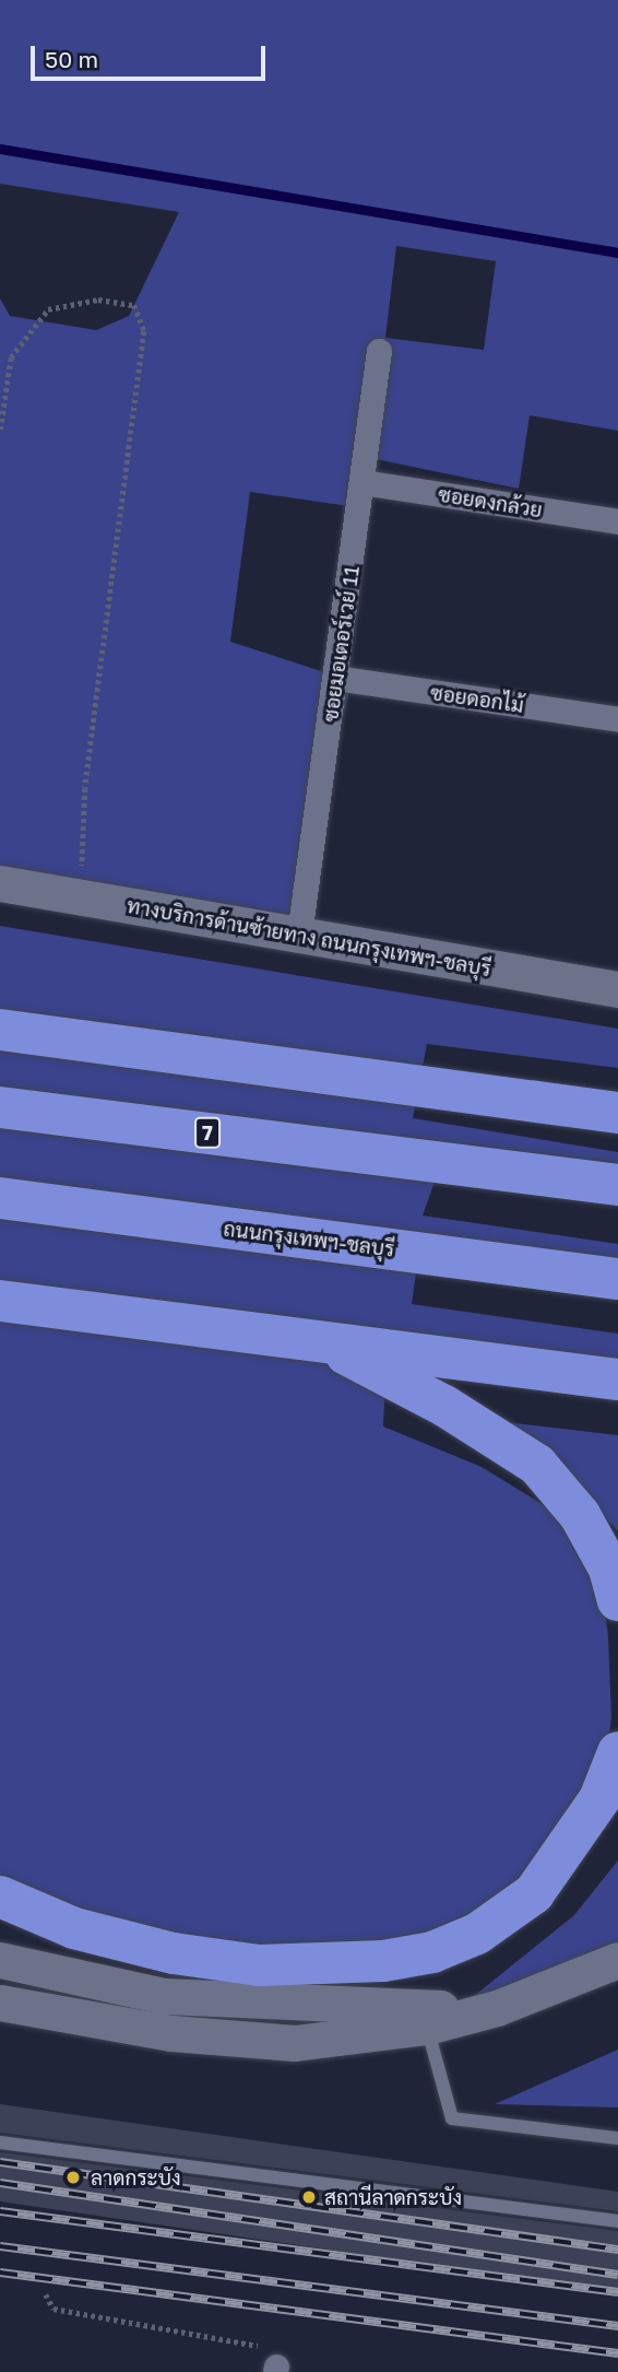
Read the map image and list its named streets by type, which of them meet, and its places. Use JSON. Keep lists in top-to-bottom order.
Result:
{
  "streets": {
    "highway": ["7", "ถนนกรุงเทพฯ-ชลบุรี"],
    "main road": ["ทางบริการด้านซ้ายทาง ถนนกรุงเทพฯ-ชลบุรี"],
    "street": ["ซอยดงกล้วย", "ซอยมอเตอร์เวย์ 11", "ซอยดอกไม้"]
  },
  "crossings": [
    ["ซอยดงกล้วย", "ซอยมอเตอร์เวย์ 11"],
    ["ซอยมอเตอร์เวย์ 11", "ซอยดอกไม้"],
    ["ซอยมอเตอร์เวย์ 11", "ทางบริการด้านซ้ายทาง ถนนกรุงเทพฯ-ชลบุรี"]
  ],
  "places": ["ลาดกระบัง", "สถานีลาดกระบัง"],
  "scale_bar": "50 m"
}
